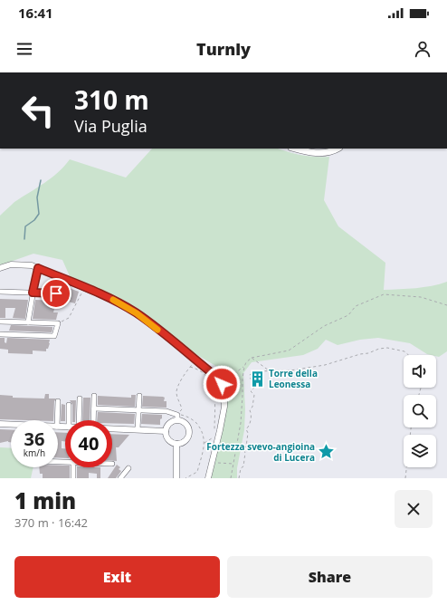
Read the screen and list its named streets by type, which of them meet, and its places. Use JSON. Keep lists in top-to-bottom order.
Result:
{
  "places": {
    "building": ["Torre della Leonessa"],
    "place": ["Fortezza svevo-angioina di Lucera"]
  },
  "page": {
    "status": "16:41",
    "header": "Turnly",
    "turn": ["310 m", "Via Puglia"],
    "speed": "36 km/h",
    "limit": "40",
    "heading": ["1 min", "370 m · 16:42"],
    "buttons": ["Exit", "Share"]
  }
}
